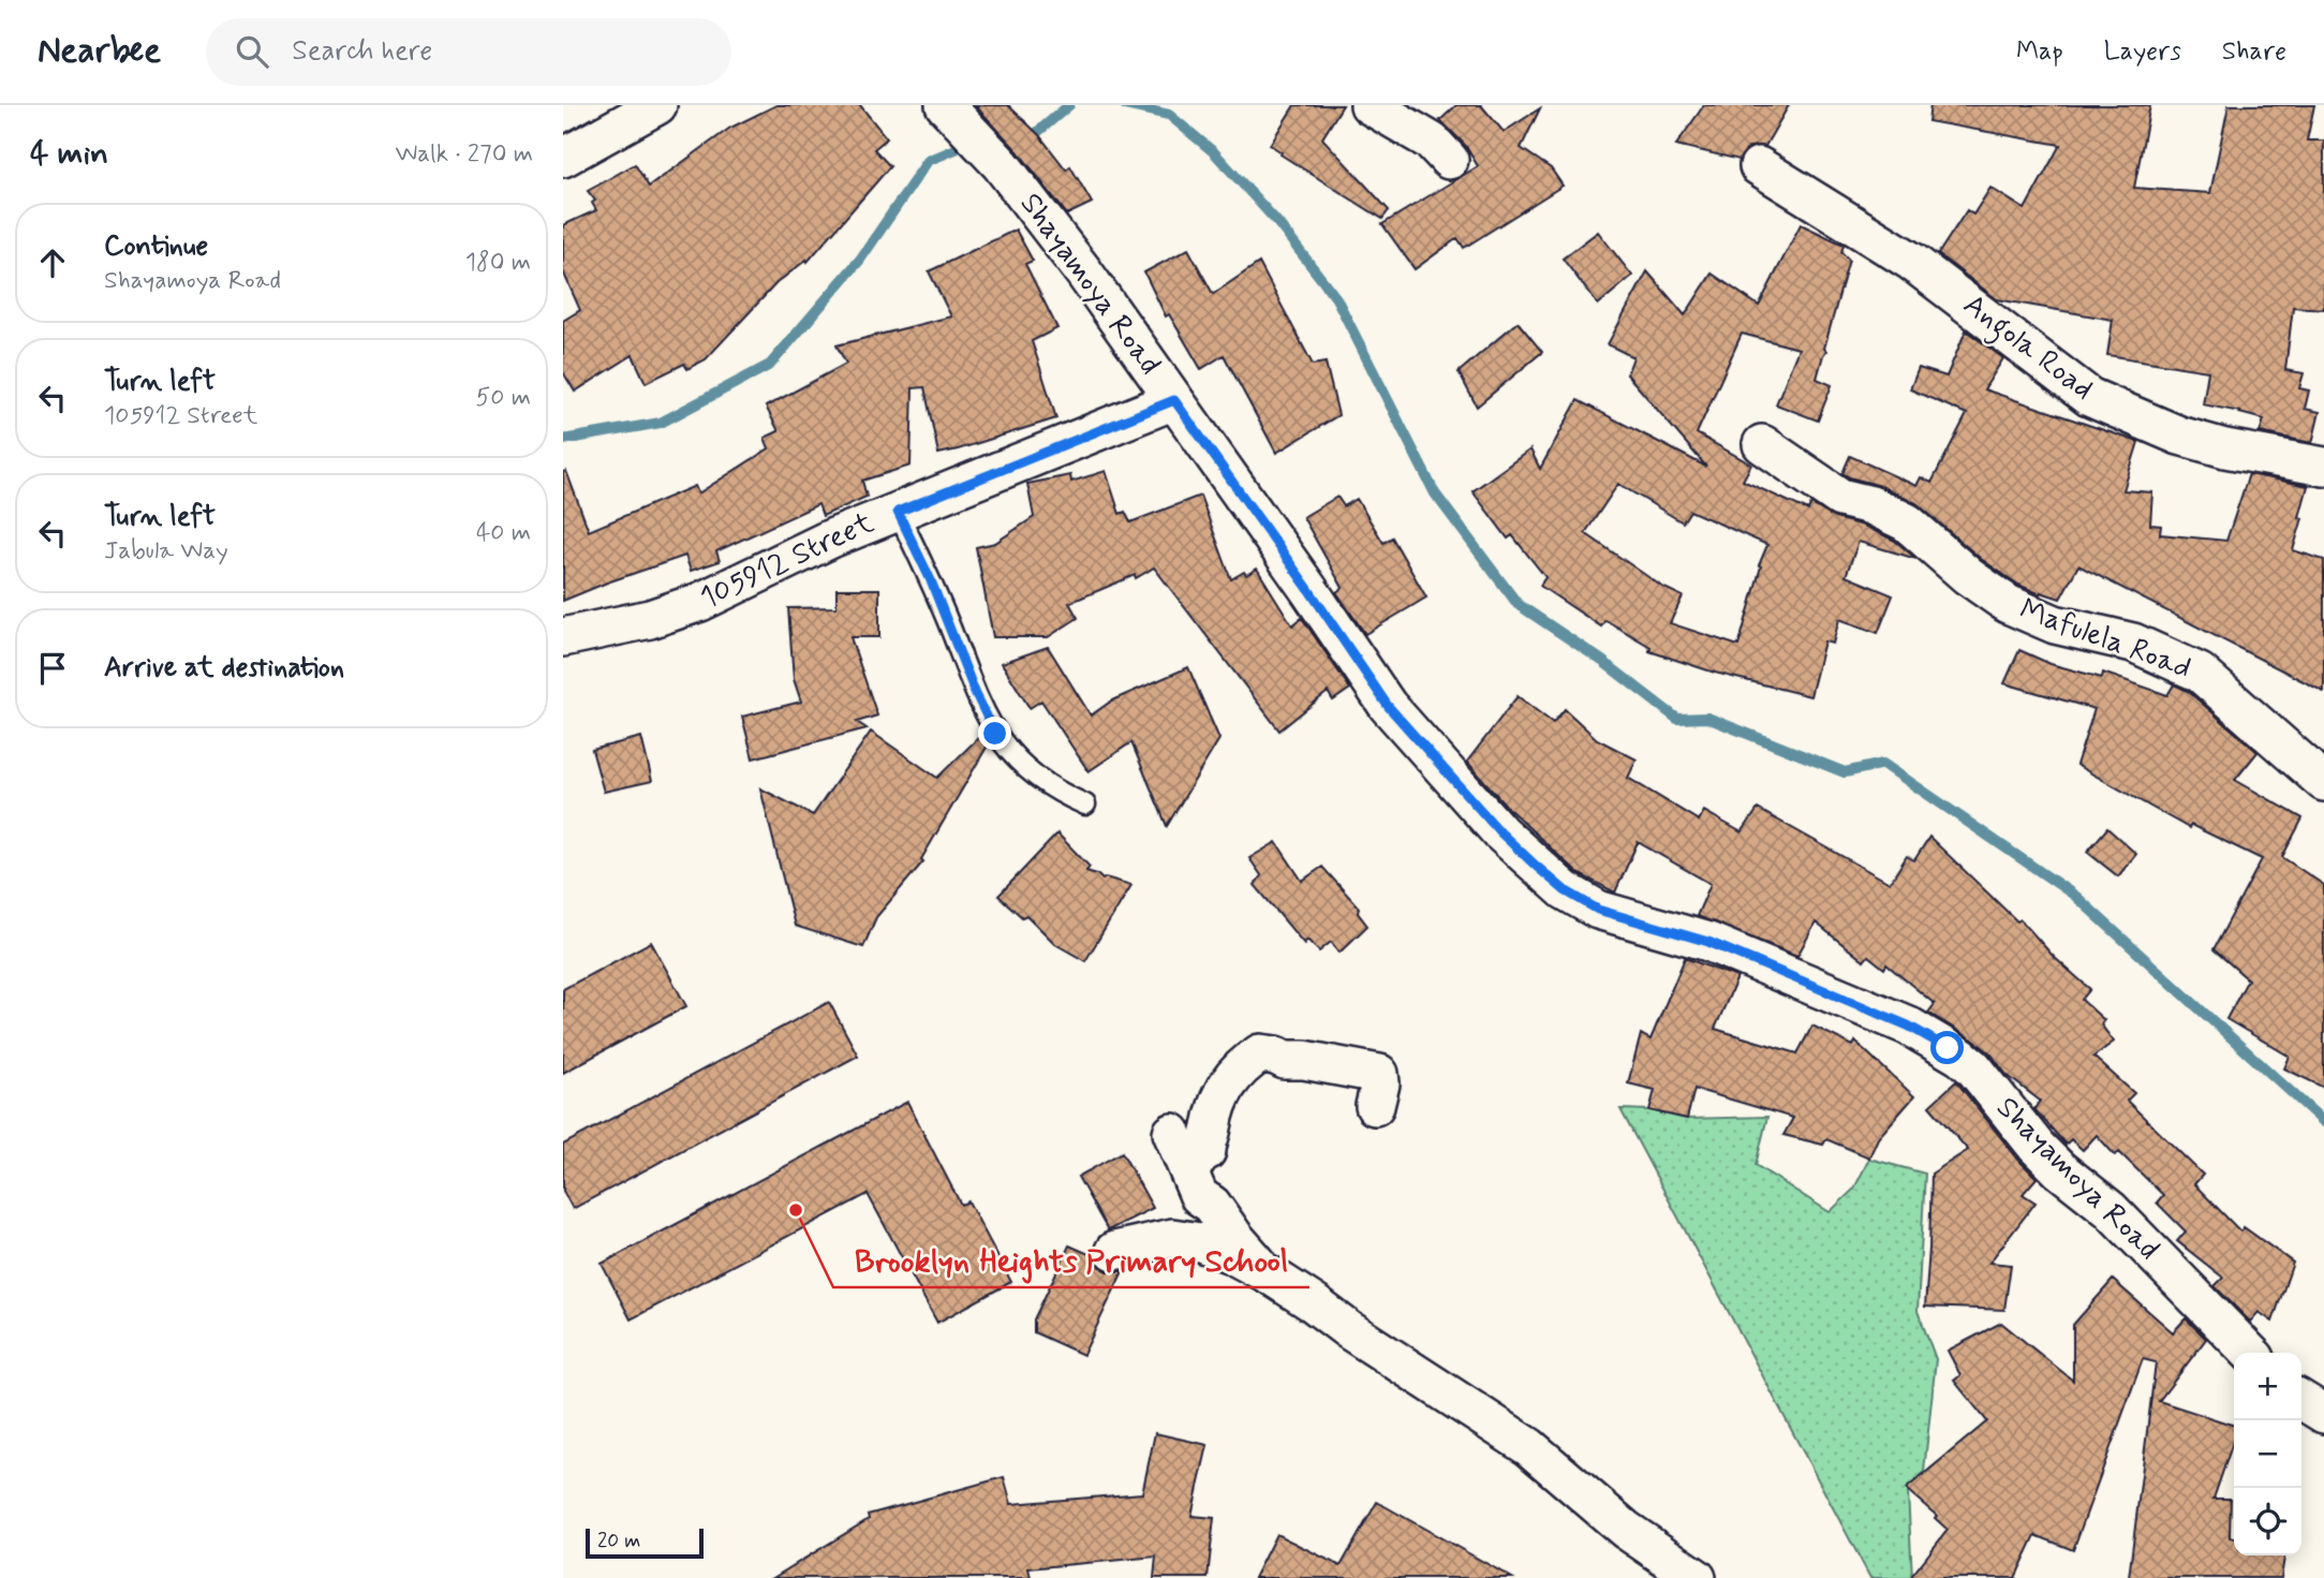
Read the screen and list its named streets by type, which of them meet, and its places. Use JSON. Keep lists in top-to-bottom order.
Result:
{
  "streets": {
    "street": [
      "Shayamoya Road",
      "Angola Road",
      "105912 Street",
      "Mafulela Road"
    ]
  },
  "crossings": [
    ["Shayamoya Road", "105912 Street"]
  ],
  "places": ["Brooklyn Heights Primary School"],
  "scale_bar": "20 m",
  "page": {
    "header": "Nearbee",
    "search": "Search here",
    "nav": ["Map", "Layers", "Share"],
    "heading": ["4 min", "Walk · 270 m"],
    "list": [
      ["Continue", "Shayamoya Road", "180 m"],
      ["Turn left", "105912 Street", "50 m"],
      ["Turn left", "Jabula Way", "40 m"],
      "Arrive at destination"
    ],
    "map_buttons": ["+", "−"],
    "scale": "20 m"
  }
}
